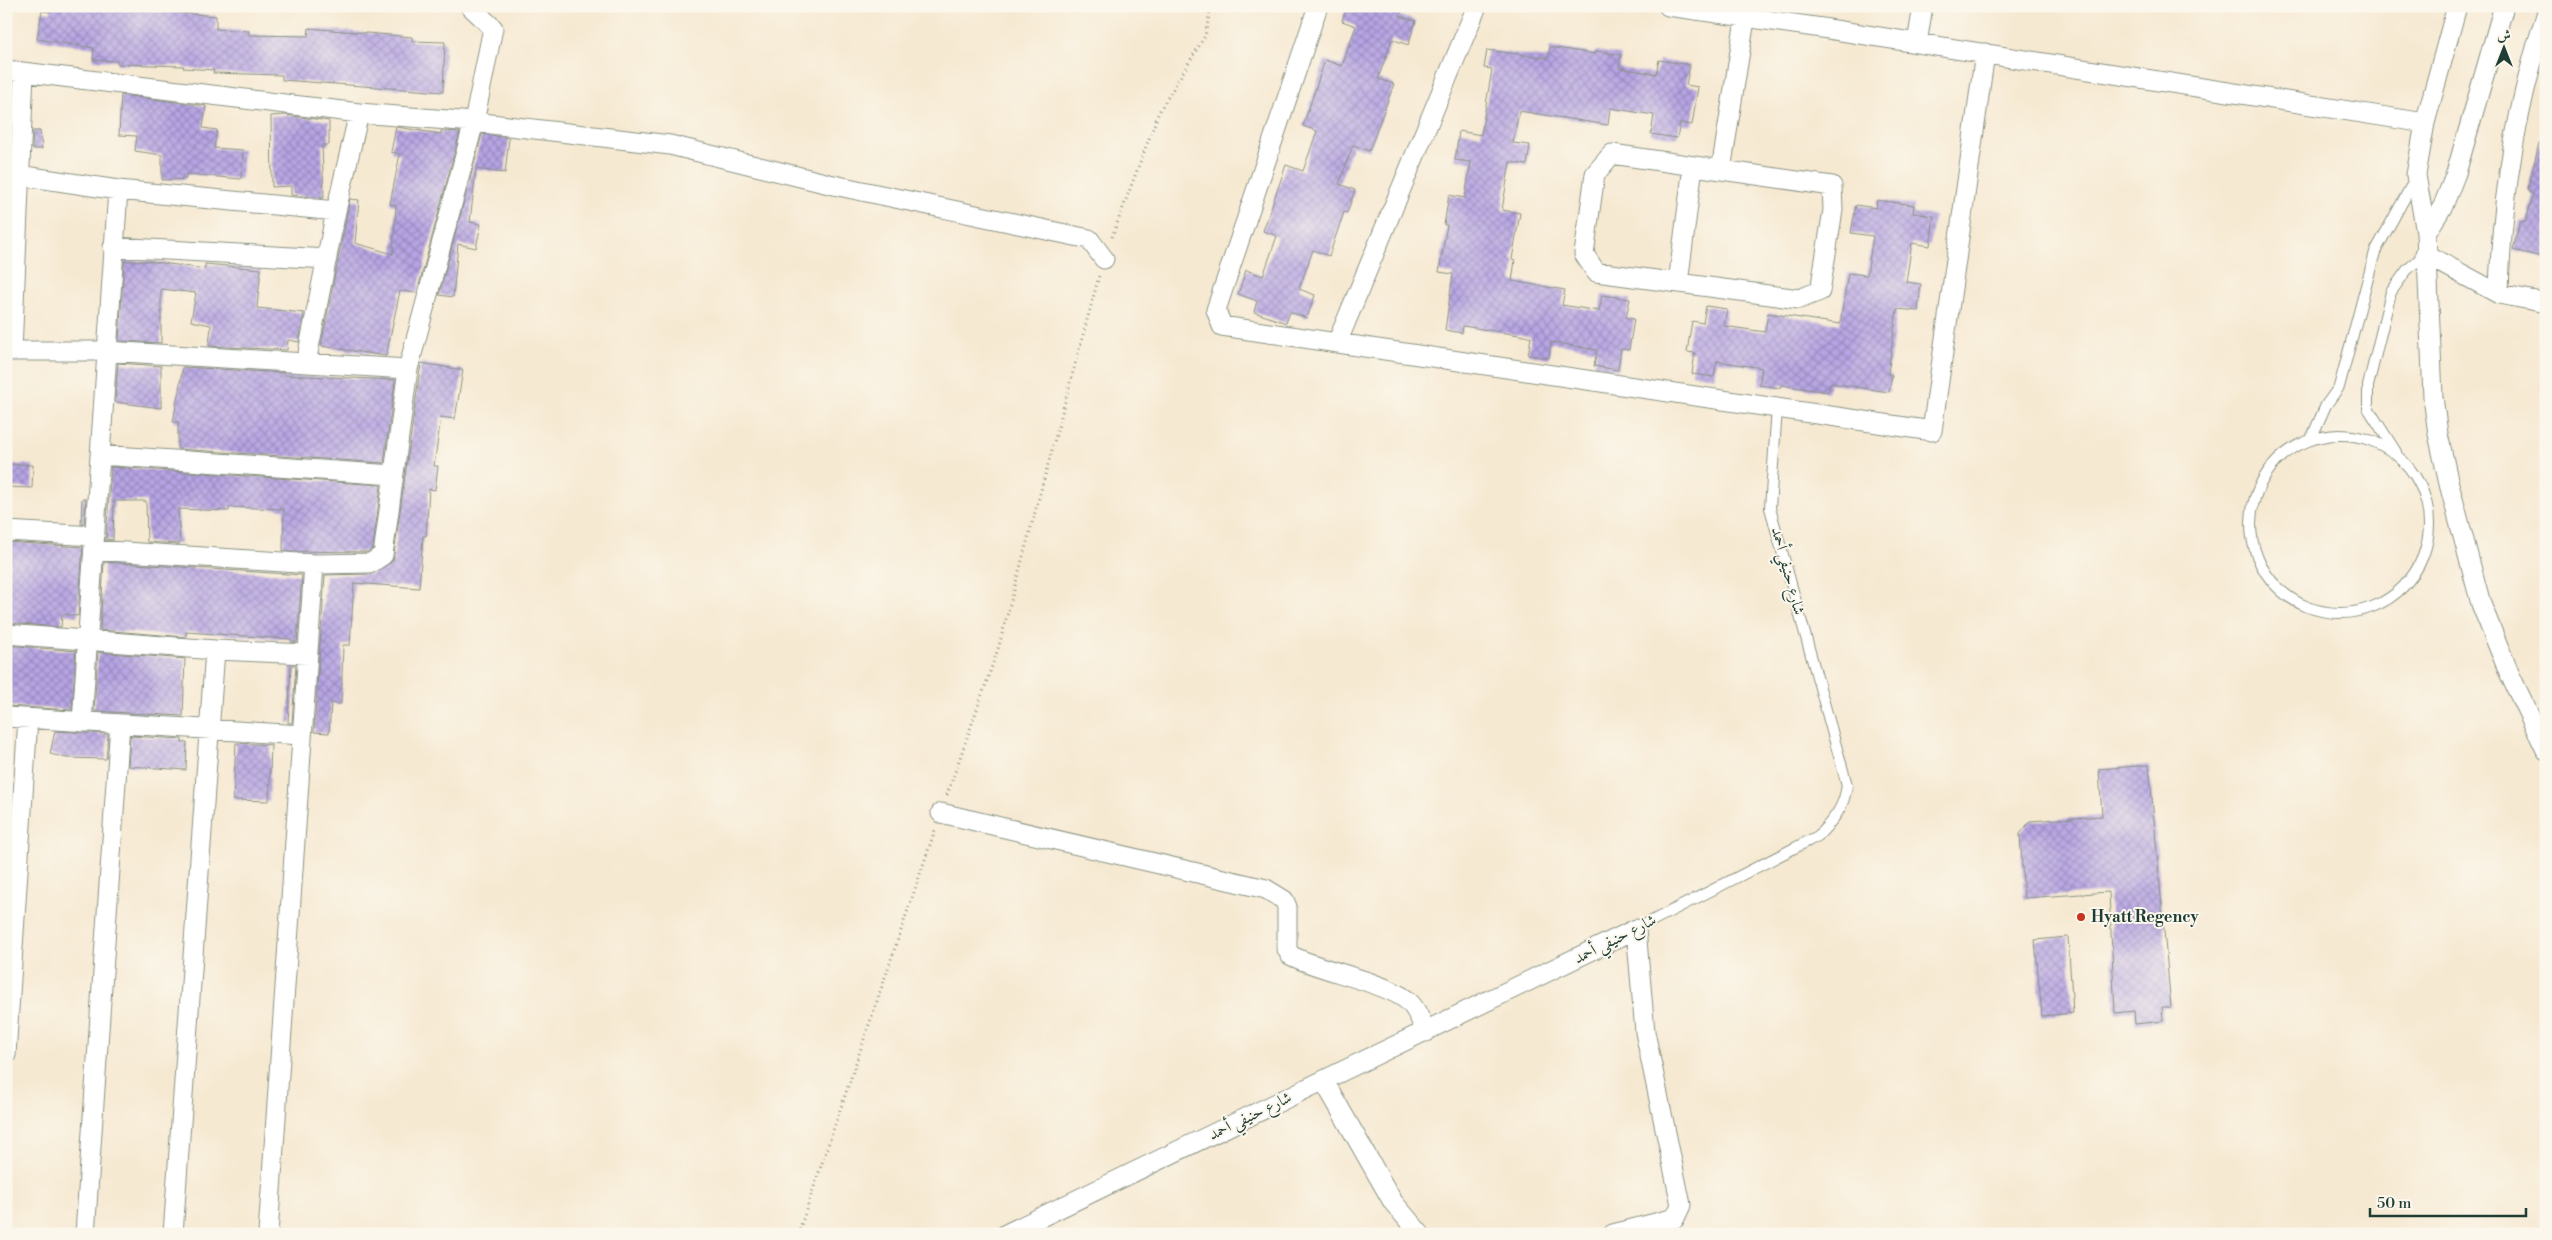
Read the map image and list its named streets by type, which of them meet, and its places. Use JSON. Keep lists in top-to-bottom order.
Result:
{
  "streets": {
    "street": ["شارع حنيفي أحمد"]
  },
  "places": ["Hyatt Regency"],
  "scale_bar": "50 m",
  "north": "top"
}
